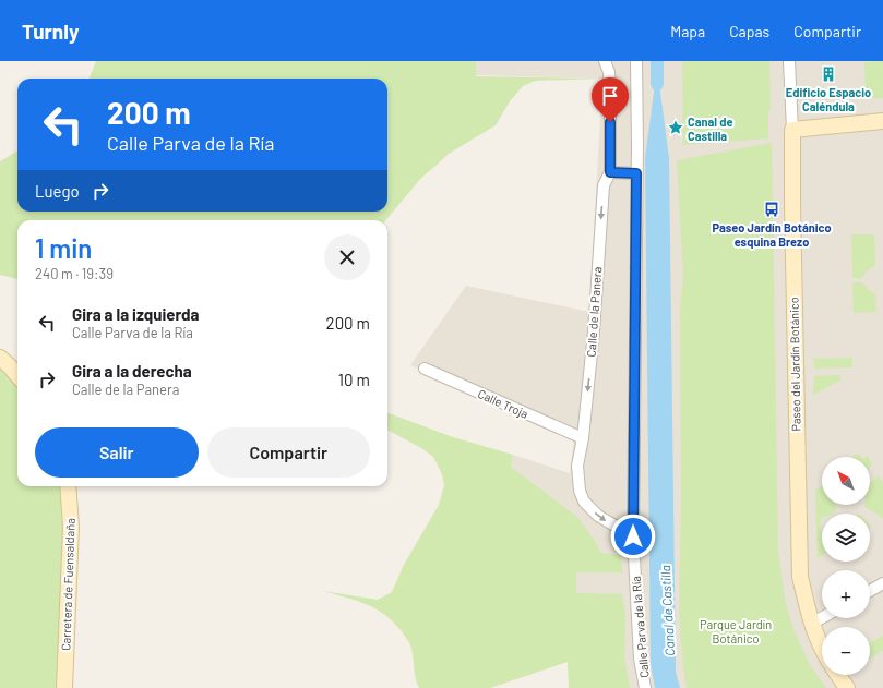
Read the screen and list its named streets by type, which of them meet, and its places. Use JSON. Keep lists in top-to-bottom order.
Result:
{
  "streets": {
    "street": [
      "Calle de la Panera",
      "Paseo del Jardín Botánico",
      "Calle Troja",
      "Carretera de Fuensaldaña",
      "Calle Parva de la Ría"
    ]
  },
  "crossings": [
    ["Calle de la Panera", "Calle Troja"],
    ["Calle de la Panera", "Calle Parva de la Ría"]
  ],
  "one_way": ["Calle de la Panera"],
  "water": ["Canal de Castilla"],
  "parks": ["Parque Jardín Botánico"],
  "places": {
    "building": ["Edificio Espacio Caléndula"],
    "place": ["Canal de Castilla"],
    "bus stop": ["Paseo Jardín Botánico esquina Brezo"]
  },
  "north": "top left",
  "page": {
    "header": "Turnly",
    "nav": ["Mapa", "Capas", "Compartir"],
    "turn": ["200 m", "Calle Parva de la Ría"],
    "then": "Luego",
    "heading": ["1 min", "240 m · 19:39"],
    "list": [
      {
        "name": "Gira a la izquierda",
        "note": "Calle Parva de la Ría",
        "value": "200 m"
      },
      {
        "name": "Gira a la derecha",
        "note": "Calle de la Panera",
        "value": "10 m"
      }
    ],
    "buttons": ["Salir", "Compartir"],
    "map_buttons": ["+", "−"]
  }
}
